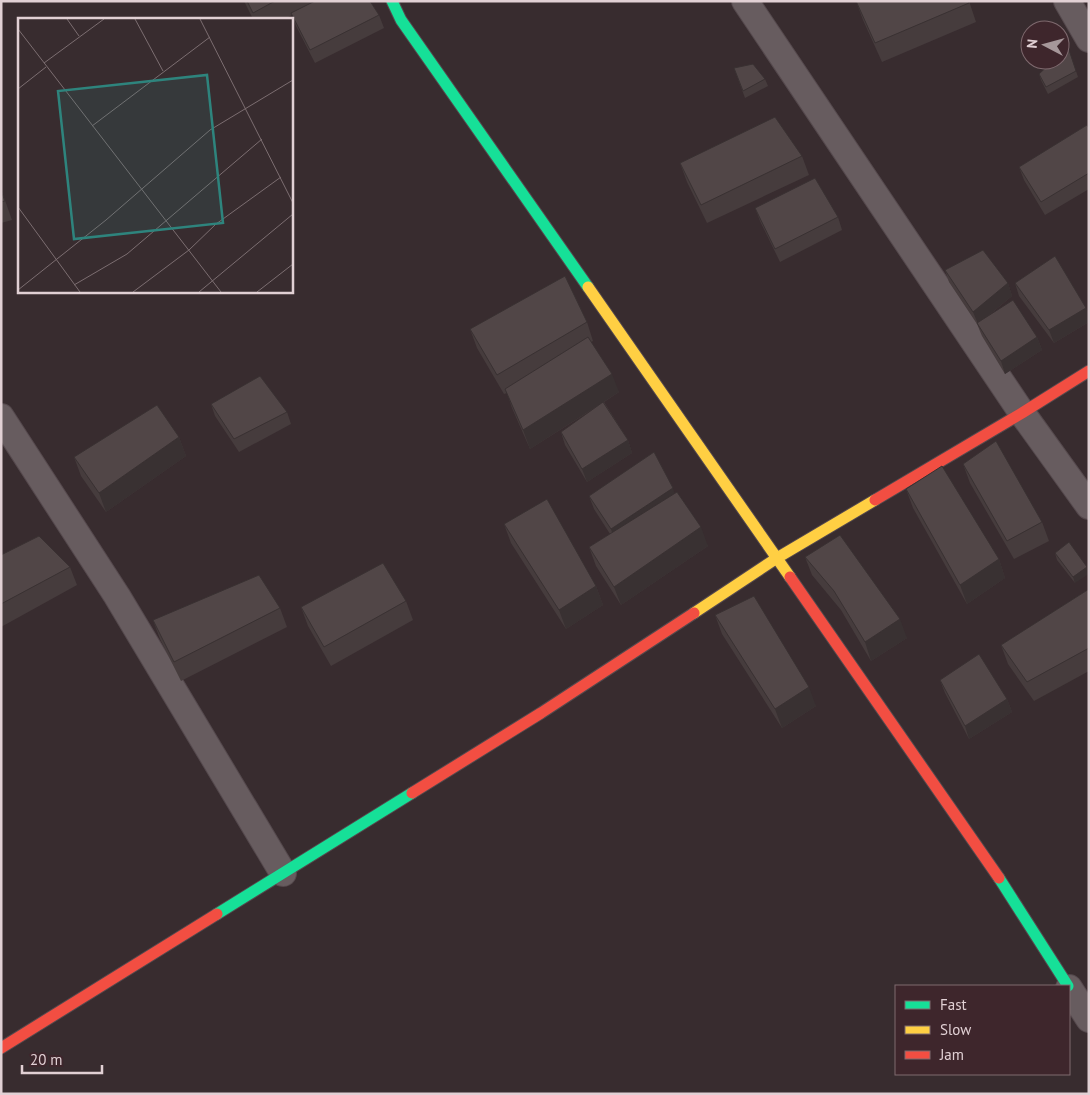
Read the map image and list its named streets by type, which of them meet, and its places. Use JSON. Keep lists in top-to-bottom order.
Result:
{
  "legend": ["Fast", "Slow", "Jam"],
  "scale_bar": "20 m",
  "north": "left"
}
